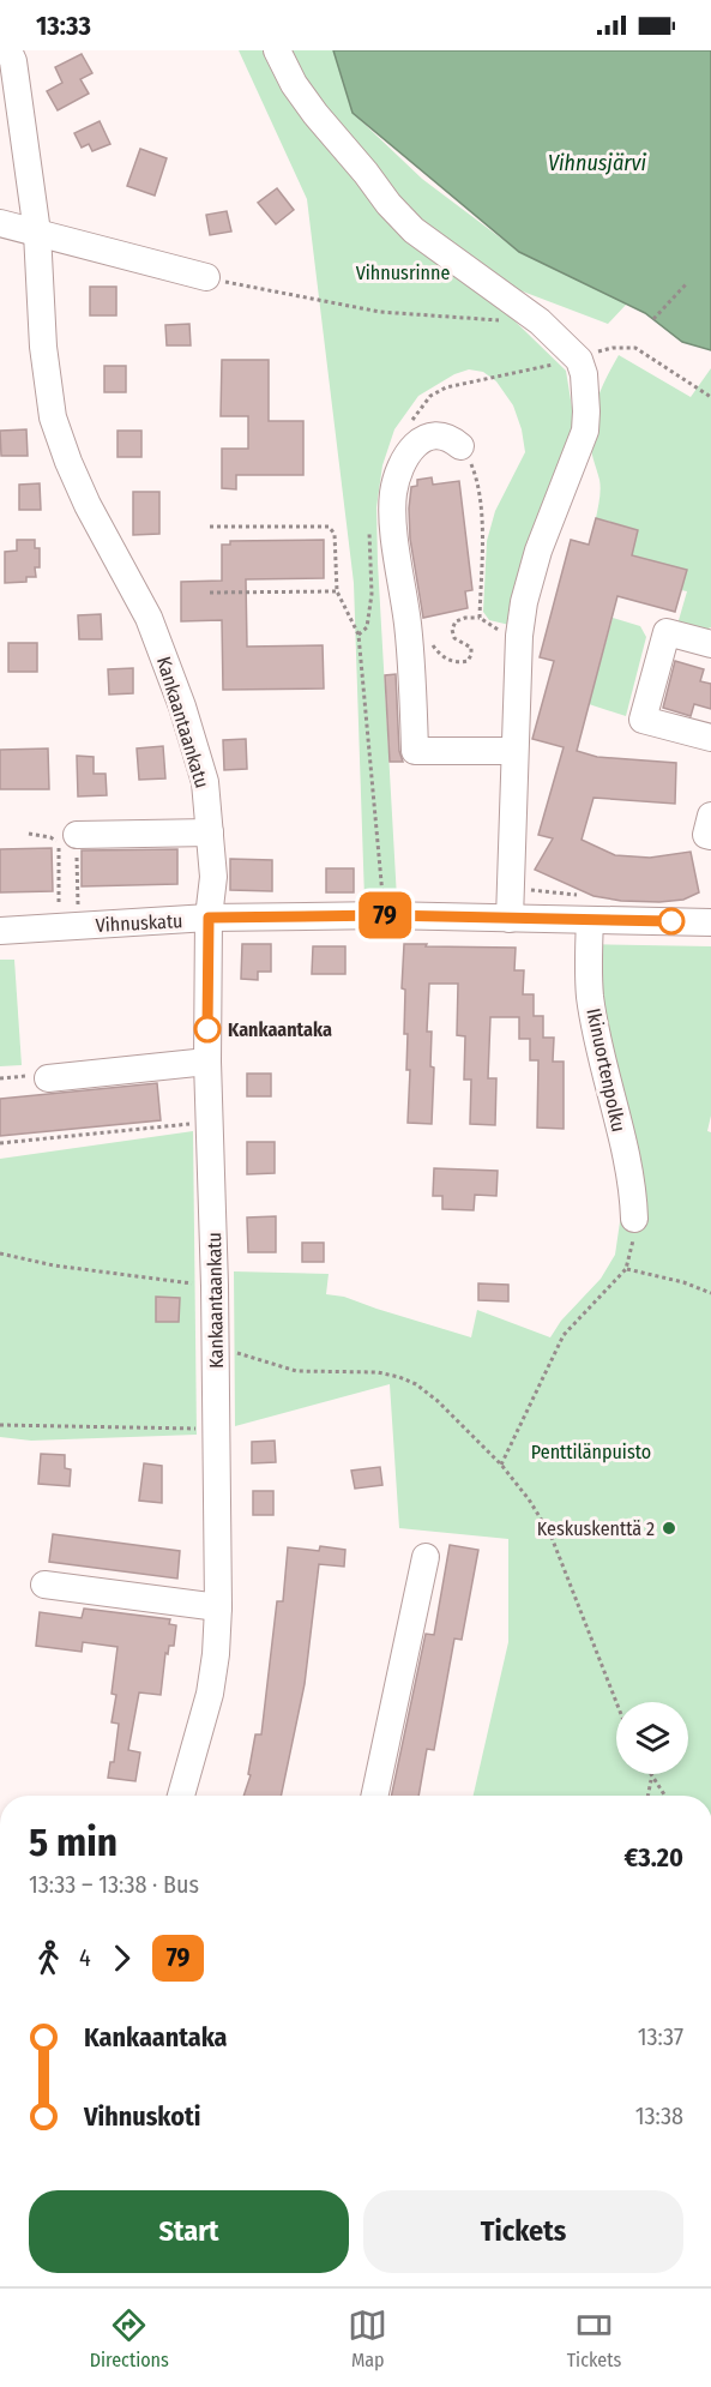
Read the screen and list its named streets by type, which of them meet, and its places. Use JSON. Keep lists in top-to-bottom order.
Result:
{
  "streets": {
    "street": ["Kankaantaankatu", "Vihnuskatu", "Ikinuortenpolku"]
  },
  "crossings": [
    ["Kankaantaankatu", "Vihnuskatu"],
    ["Vihnuskatu", "Ikinuortenpolku"]
  ],
  "water": ["Vihnusjärvi"],
  "parks": ["Vihnusrinne", "Penttilänpuisto"],
  "places": ["Kankaantaka", "Keskuskenttä 2"],
  "lines": ["bus line 79"],
  "page": {
    "status": "13:33",
    "on_map": "79",
    "heading": ["5 min", "13:33 – 13:38 · Bus", "€3.20"],
    "legs": ["4", "79"],
    "list": [
      {
        "name": "Kankaantaka",
        "value": "13:37"
      },
      {
        "name": "Vihnuskoti",
        "value": "13:38"
      }
    ],
    "buttons": ["Start", "Tickets"],
    "tabs": ["Directions", "Map", "Tickets"]
  }
}
